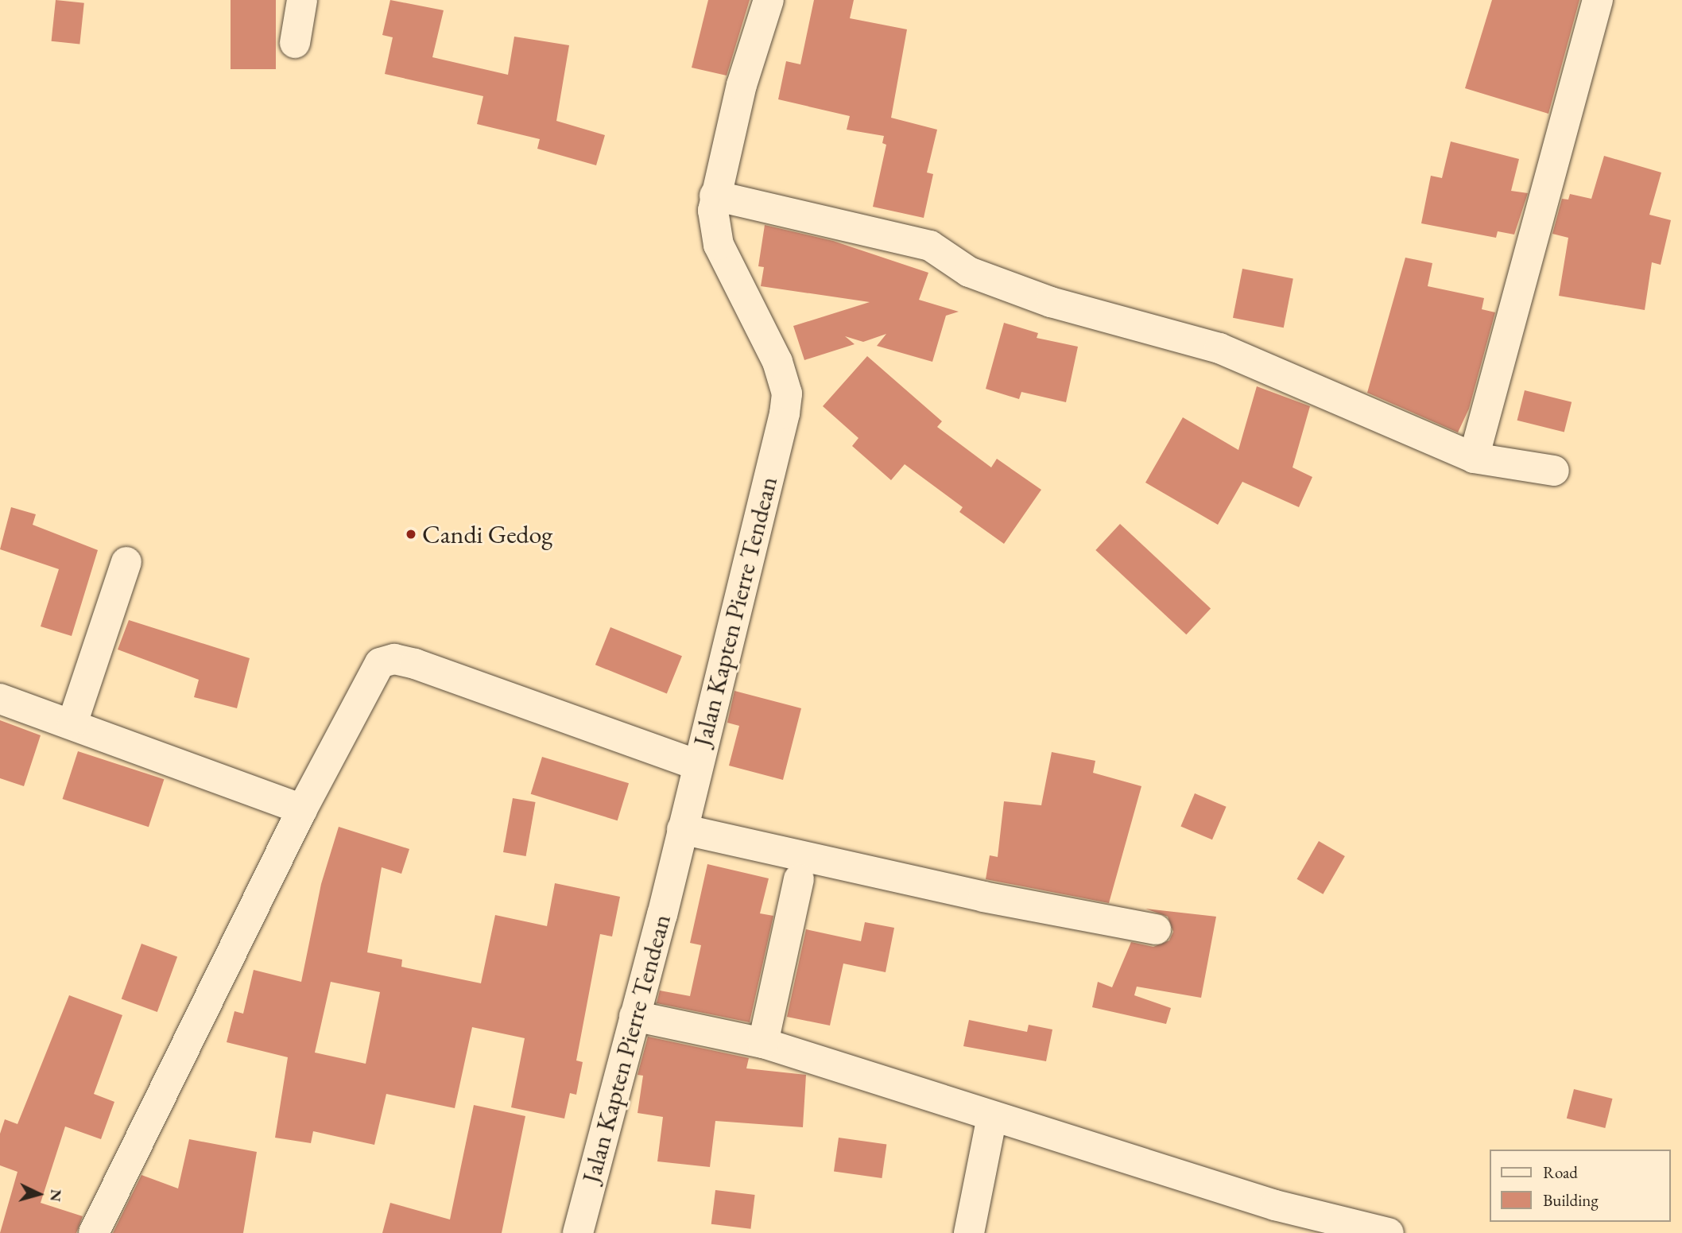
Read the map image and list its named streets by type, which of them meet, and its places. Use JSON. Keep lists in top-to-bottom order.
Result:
{
  "streets": {
    "street": ["Jalan Kapten Pierre Tendean"]
  },
  "places": ["Candi Gedog"],
  "legend": ["Road", "Building"],
  "north": "right"
}
